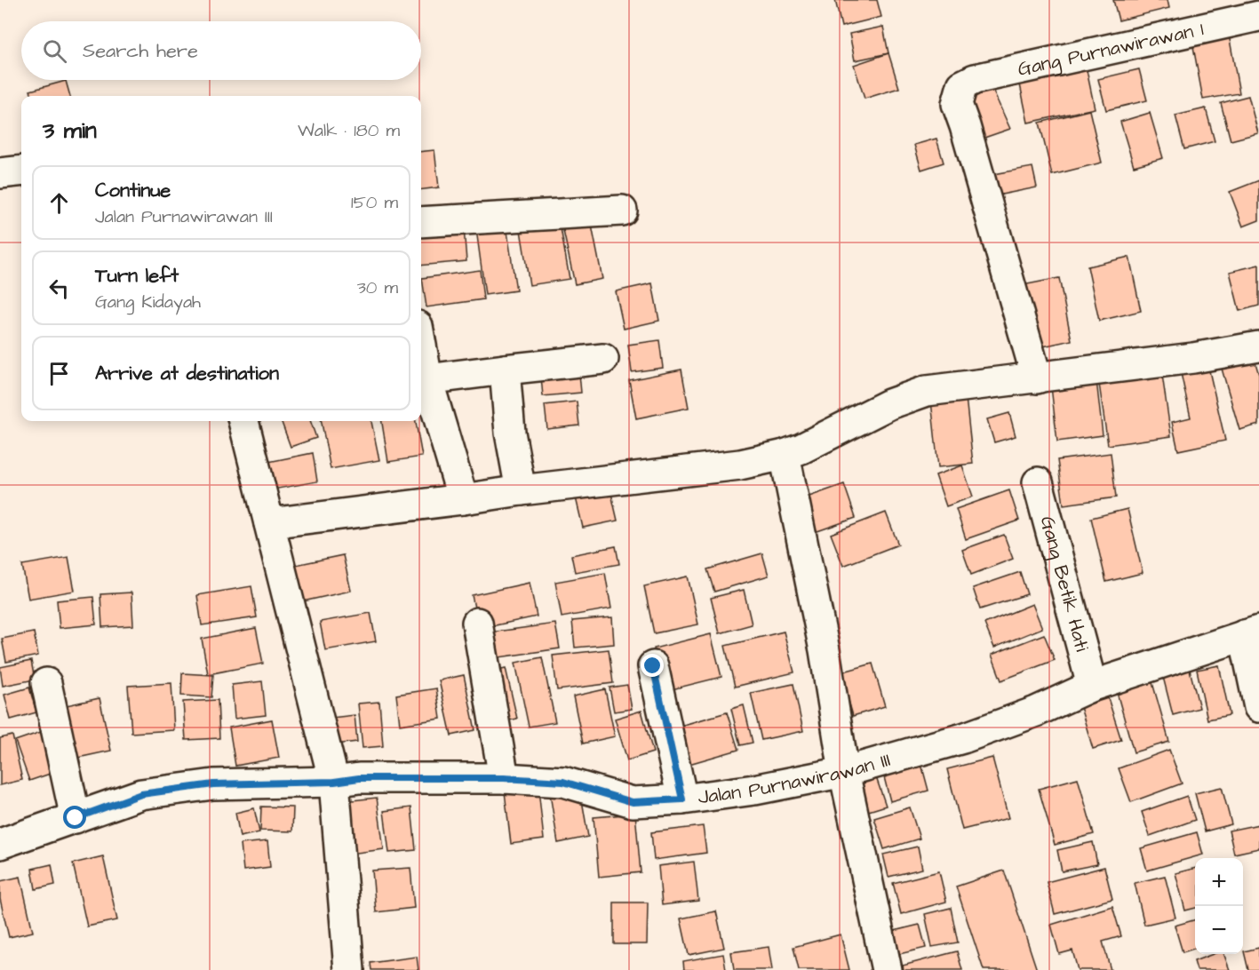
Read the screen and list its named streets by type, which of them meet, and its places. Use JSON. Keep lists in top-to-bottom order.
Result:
{
  "streets": {
    "street": ["Gang Purnawirawan 1", "Gang Betik Hati", "Jalan Purnawirawan III"]
  },
  "crossings": [
    ["Gang Betik Hati", "Jalan Purnawirawan III"]
  ],
  "page": {
    "search": "Search here",
    "heading": ["3 min", "Walk · 180 m"],
    "list": [
      ["Continue", "Jalan Purnawirawan III", "150 m"],
      ["Turn left", "Gang Kidayah", "30 m"],
      "Arrive at destination"
    ],
    "map_buttons": ["+", "−"]
  }
}
